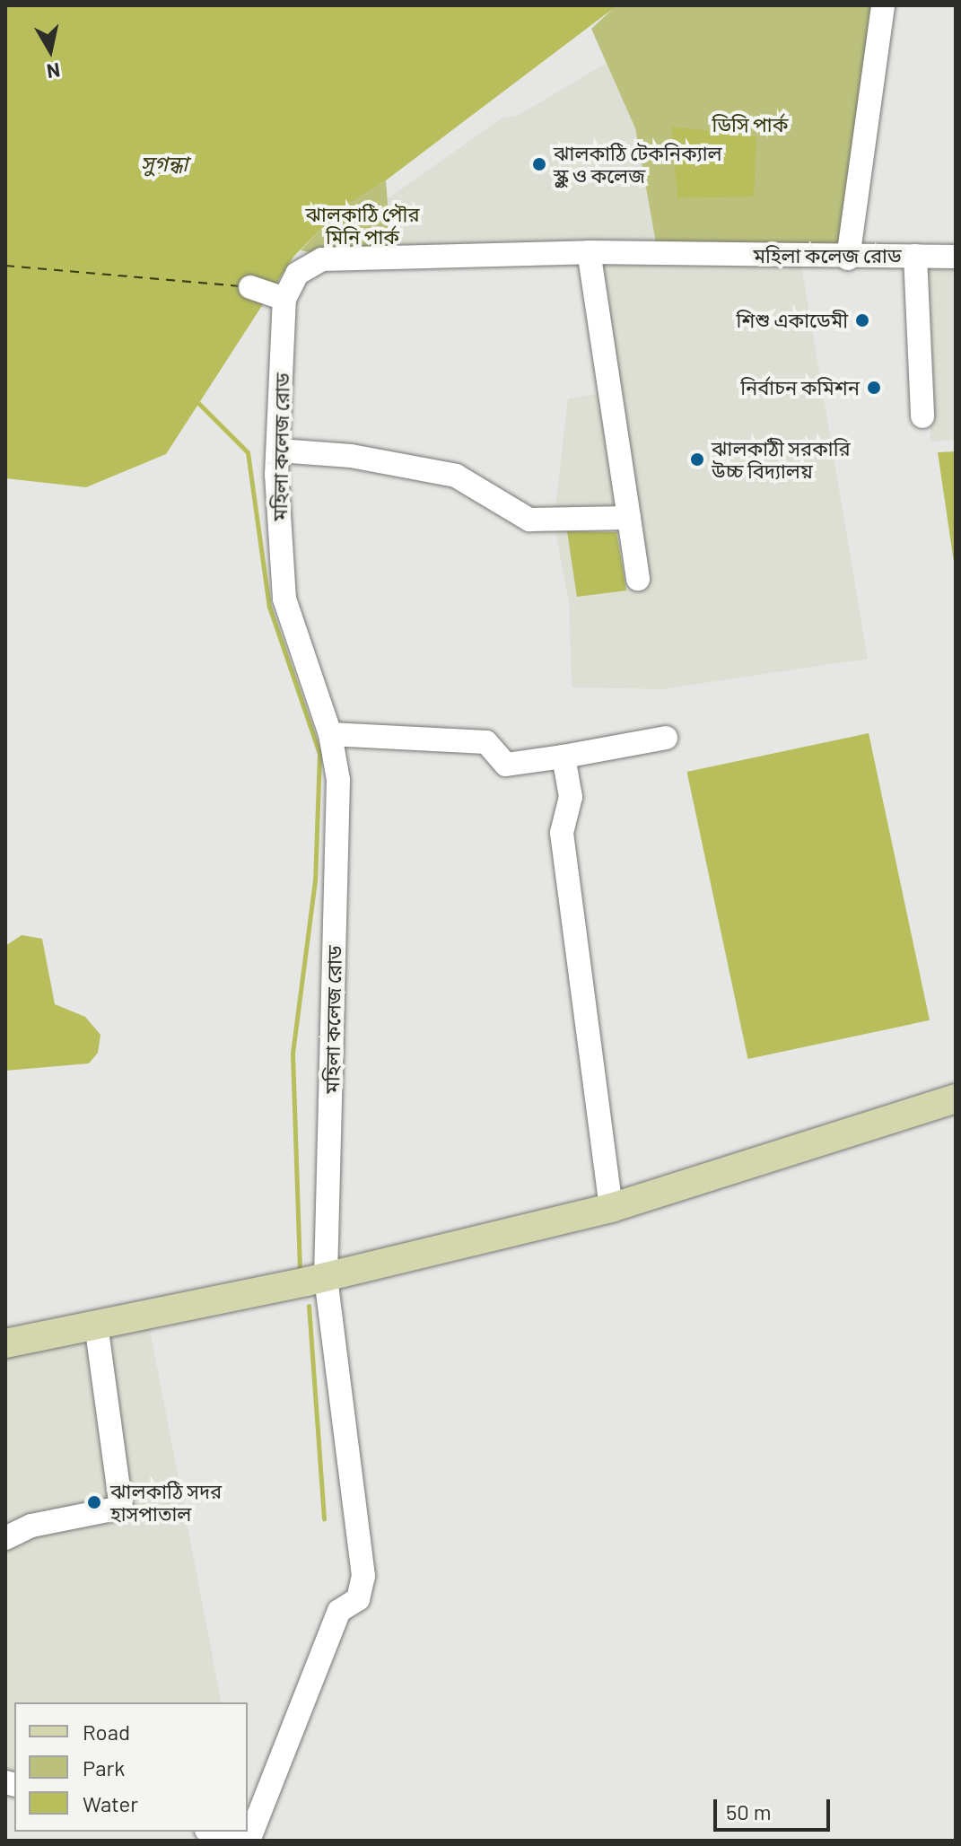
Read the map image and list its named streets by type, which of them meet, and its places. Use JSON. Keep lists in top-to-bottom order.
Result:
{
  "streets": {
    "street": ["মহিলা কলেজ রোড"]
  },
  "water": ["সুগন্ধা"],
  "parks": ["ডিসি পার্ক", "ঝালকাঠি পৌর মিনি পার্ক"],
  "places": [
    "ঝালকাঠি টেকনিক্যাল স্কুল ও কলেজ",
    "শিশু একাডেমী",
    "নির্বাচন কমিশন",
    "ঝালকাঠী সরকারি উচ্চ বিদ্যালয়",
    "ঝালকাঠি সদর হাসপাতাল"
  ],
  "legend": ["Road", "Park", "Water"],
  "scale_bar": "50 m",
  "north": "bottom"
}
